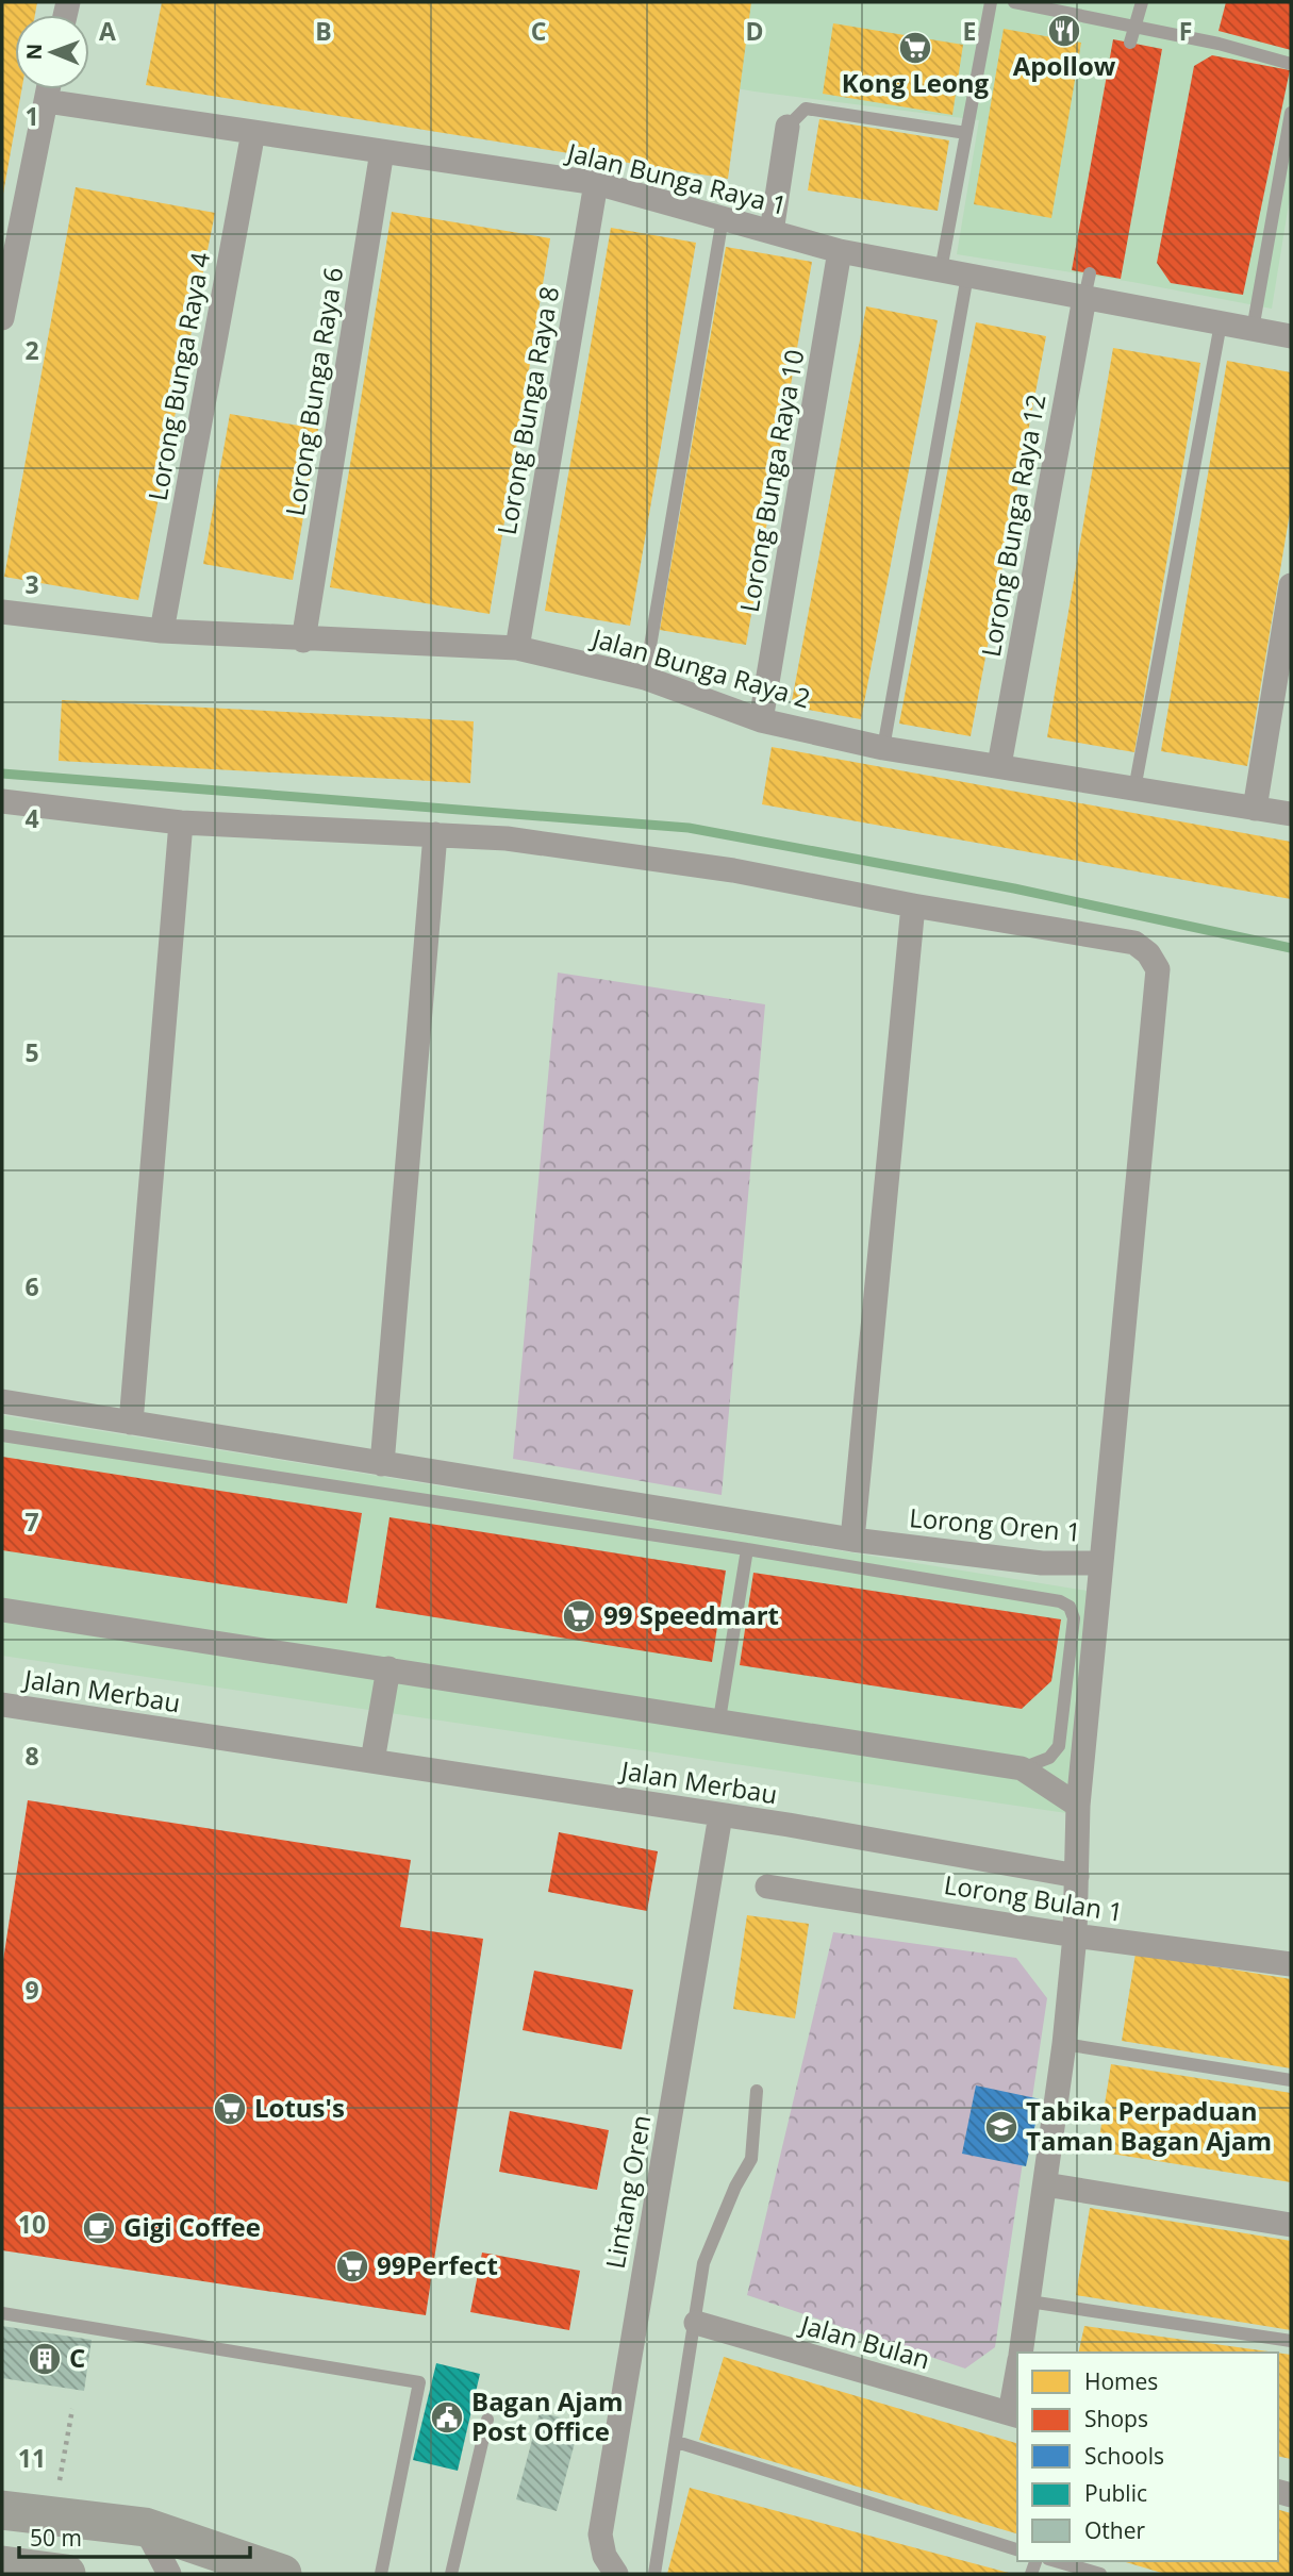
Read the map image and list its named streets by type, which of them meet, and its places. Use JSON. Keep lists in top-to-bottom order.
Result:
{
  "streets": {
    "street": [
      "Jalan Bunga Raya 1",
      "Lorong Bunga Raya 4",
      "Lorong Bunga Raya 6",
      "Lorong Bunga Raya 8",
      "Lorong Bunga Raya 10",
      "Lorong Bunga Raya 12",
      "Jalan Bunga Raya 2",
      "Lorong Oren 1",
      "Jalan Merbau",
      "Lorong Bulan 1",
      "Lintang Oren",
      "Jalan Bulan"
    ]
  },
  "crossings": [
    ["Jalan Bunga Raya 1", "Lorong Bunga Raya 4"],
    ["Jalan Bunga Raya 1", "Lorong Bunga Raya 6"],
    ["Jalan Bunga Raya 1", "Lorong Bunga Raya 8"],
    ["Jalan Bunga Raya 1", "Lorong Bunga Raya 10"],
    ["Jalan Bunga Raya 1", "Lorong Bunga Raya 12"],
    ["Lorong Bunga Raya 4", "Jalan Bunga Raya 2"],
    ["Lorong Bunga Raya 6", "Jalan Bunga Raya 2"],
    ["Lorong Bunga Raya 8", "Jalan Bunga Raya 2"],
    ["Lorong Bunga Raya 10", "Jalan Bunga Raya 2"],
    ["Lorong Bunga Raya 12", "Jalan Bunga Raya 2"],
    ["Jalan Merbau", "Lintang Oren"]
  ],
  "places": {
    "restaurant": ["Apollow"],
    "supermarket": [
      "Kong Leong",
      "99 Speedmart",
      "Lotus's",
      "99Perfect"
    ],
    "school or university": ["Tabika Perpaduan Taman Bagan Ajam"],
    "cafe": ["Gigi Coffee"],
    "building": ["C"],
    "public building": ["Bagan Ajam Post Office"]
  },
  "legend": [
    "Homes",
    "Shops",
    "Schools",
    "Public",
    "Other"
  ],
  "scale_bar": "50 m",
  "north": "left",
  "grid": {
    "columns": [
      "A",
      "B",
      "C",
      "D",
      "E",
      "F"
    ],
    "rows": [
      "1",
      "2",
      "3",
      "4",
      "5",
      "6",
      "7",
      "8",
      "9",
      "10",
      "11"
    ]
  }
}
